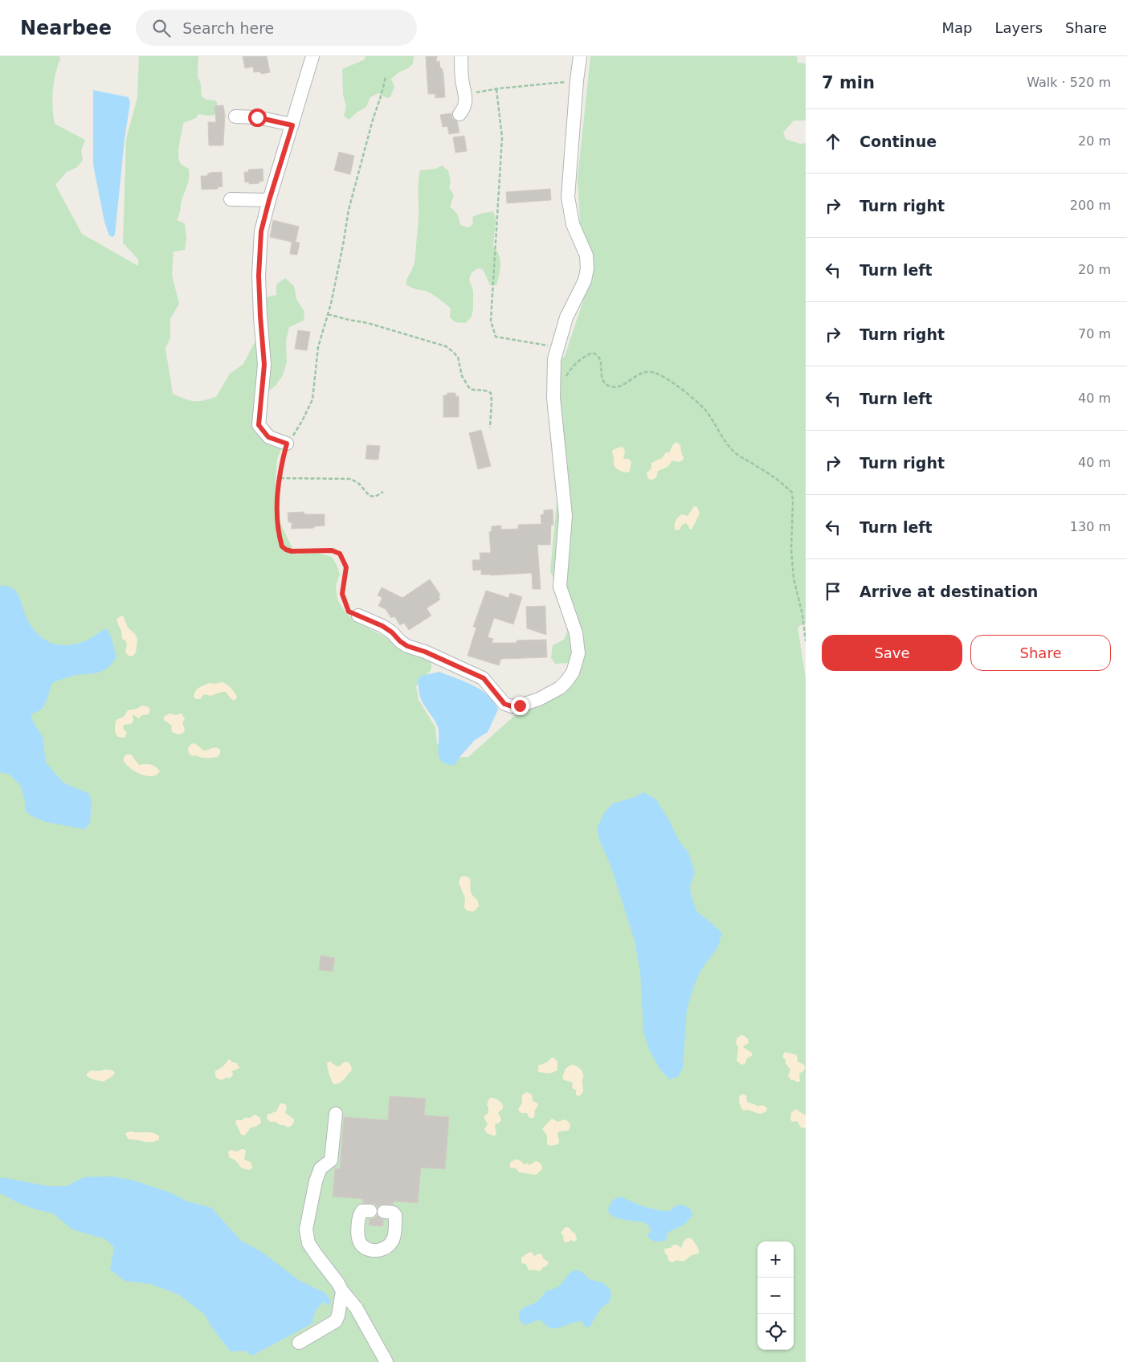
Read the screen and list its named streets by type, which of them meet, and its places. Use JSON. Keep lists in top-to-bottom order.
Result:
{
  "page": {
    "header": "Nearbee",
    "search": "Search here",
    "nav": ["Map", "Layers", "Share"],
    "heading": ["7 min", "Walk · 520 m"],
    "list": [
      ["Continue", "20 m"],
      ["Turn right", "200 m"],
      ["Turn left", "20 m"],
      ["Turn right", "70 m"],
      ["Turn left", "40 m"],
      ["Turn right", "40 m"],
      ["Turn left", "130 m"],
      "Arrive at destination"
    ],
    "buttons": ["Save", "Share"],
    "map_buttons": ["+", "−"]
  }
}
